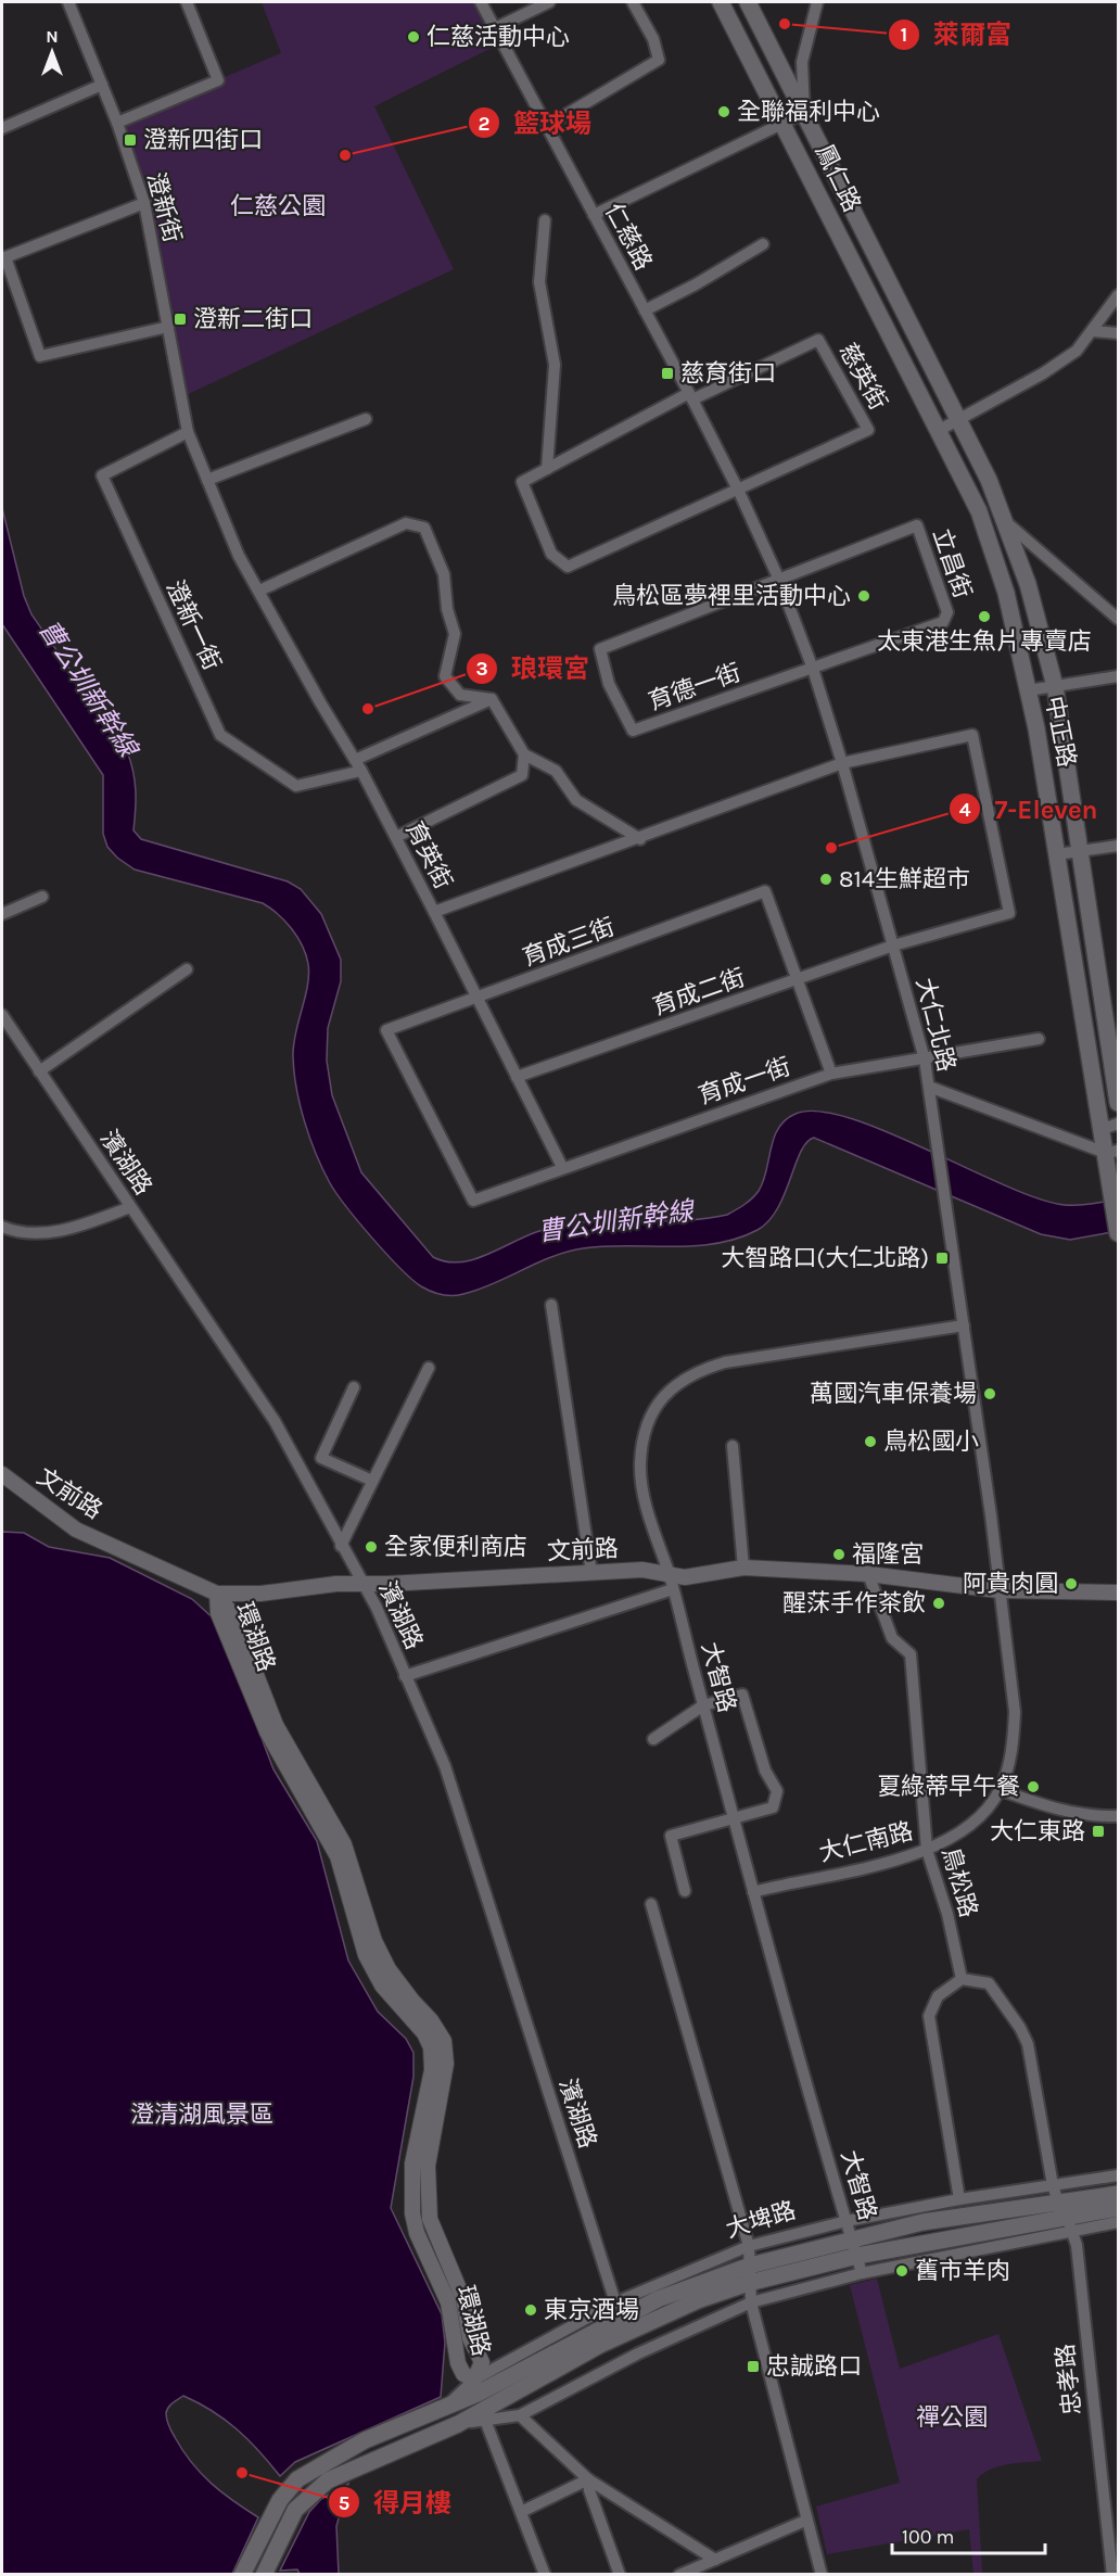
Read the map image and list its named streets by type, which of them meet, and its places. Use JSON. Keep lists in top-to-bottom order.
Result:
{
  "streets": {
    "main road": ["鳳仁路", "中正路", "大埤路"],
    "street": [
      "澄新街",
      "仁慈路",
      "慈英街",
      "立昌街",
      "澄新一街",
      "育德一街",
      "育英街",
      "育成三街",
      "育成二街",
      "大仁北路",
      "育成一街",
      "濱湖路",
      "文前路",
      "環湖路",
      "大智路",
      "大仁南路",
      "鳥松路",
      "忠孝路"
    ]
  },
  "crossings": [
    ["鳳仁路", "中正路"],
    ["澄新街", "澄新一街"],
    ["澄新街", "育英街"],
    ["仁慈路", "慈英街"],
    ["仁慈路", "大仁北路"],
    ["慈英街", "大仁北路"],
    ["立昌街", "育德一街"],
    ["立昌街", "大仁北路"],
    ["澄新一街", "育英街"],
    ["育德一街", "大仁北路"],
    ["育英街", "育成二街"],
    ["育英街", "大仁北路"],
    ["育成三街", "育成二街"],
    ["育成三街", "育成一街"],
    ["育成二街", "大仁北路"],
    ["大仁北路", "育成一街"],
    ["大仁北路", "文前路"],
    ["大仁北路", "大智路"],
    ["大仁北路", "大仁南路"],
    ["濱湖路", "文前路"],
    ["濱湖路", "大埤路"],
    ["文前路", "環湖路"],
    ["文前路", "大智路"],
    ["文前路", "大仁南路"],
    ["文前路", "鳥松路"],
    ["環湖路", "大埤路"],
    ["大智路", "大仁南路"],
    ["大智路", "大埤路"],
    ["大仁南路", "鳥松路"],
    ["大埤路", "忠孝路"]
  ],
  "water": ["曹公圳新幹線"],
  "parks": ["仁慈公園", "澄清湖風景區", "禪公園"],
  "places": {
    "other": [
      "萊爾富",
      "仁慈活動中心",
      "全聯福利中心",
      "籃球場",
      "鳥松區夢裡里活動中心",
      "太東港生魚片專賣店",
      "琅環宮",
      "7-Eleven",
      "814生鮮超市",
      "萬國汽車保養場",
      "鳥松國小",
      "全家便利商店",
      "福隆宮",
      "阿貴肉圓",
      "醒莯手作茶飲",
      "夏綠蒂早午餐",
      "舊市羊肉",
      "東京酒場",
      "得月樓"
    ],
    "transit": [
      "澄新四街口",
      "澄新二街口",
      "慈育街口",
      "大智路口(大仁北路)",
      "大仁東路",
      "忠誠路口"
    ]
  },
  "scale_bar": "100 m",
  "north": "top"
}
